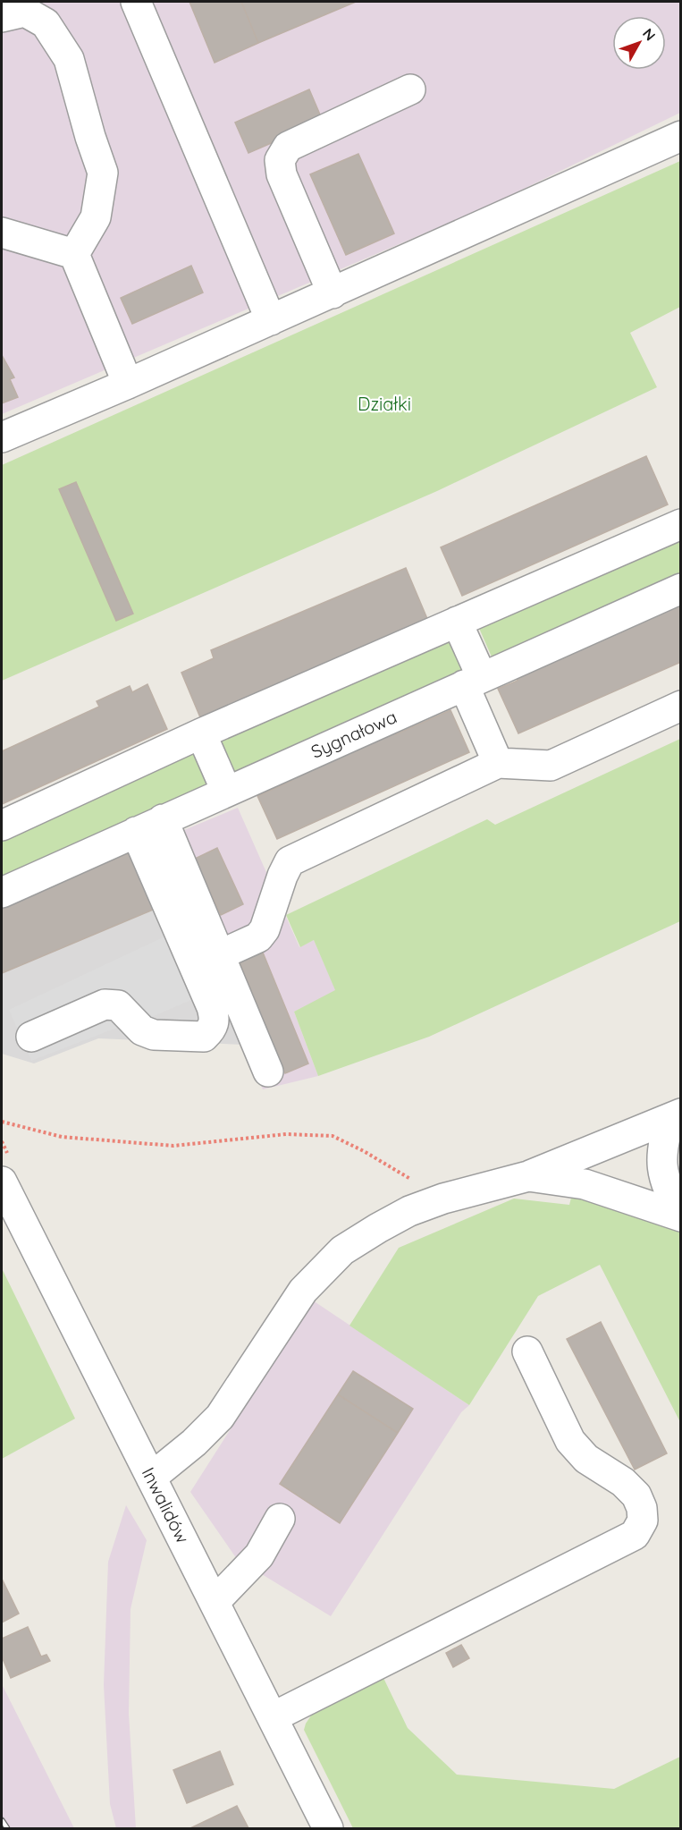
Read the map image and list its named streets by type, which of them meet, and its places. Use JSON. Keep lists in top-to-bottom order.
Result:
{
  "streets": {
    "street": ["Sygnałowa", "Inwalidów"]
  },
  "parks": ["Działki"],
  "north": "top right"
}
